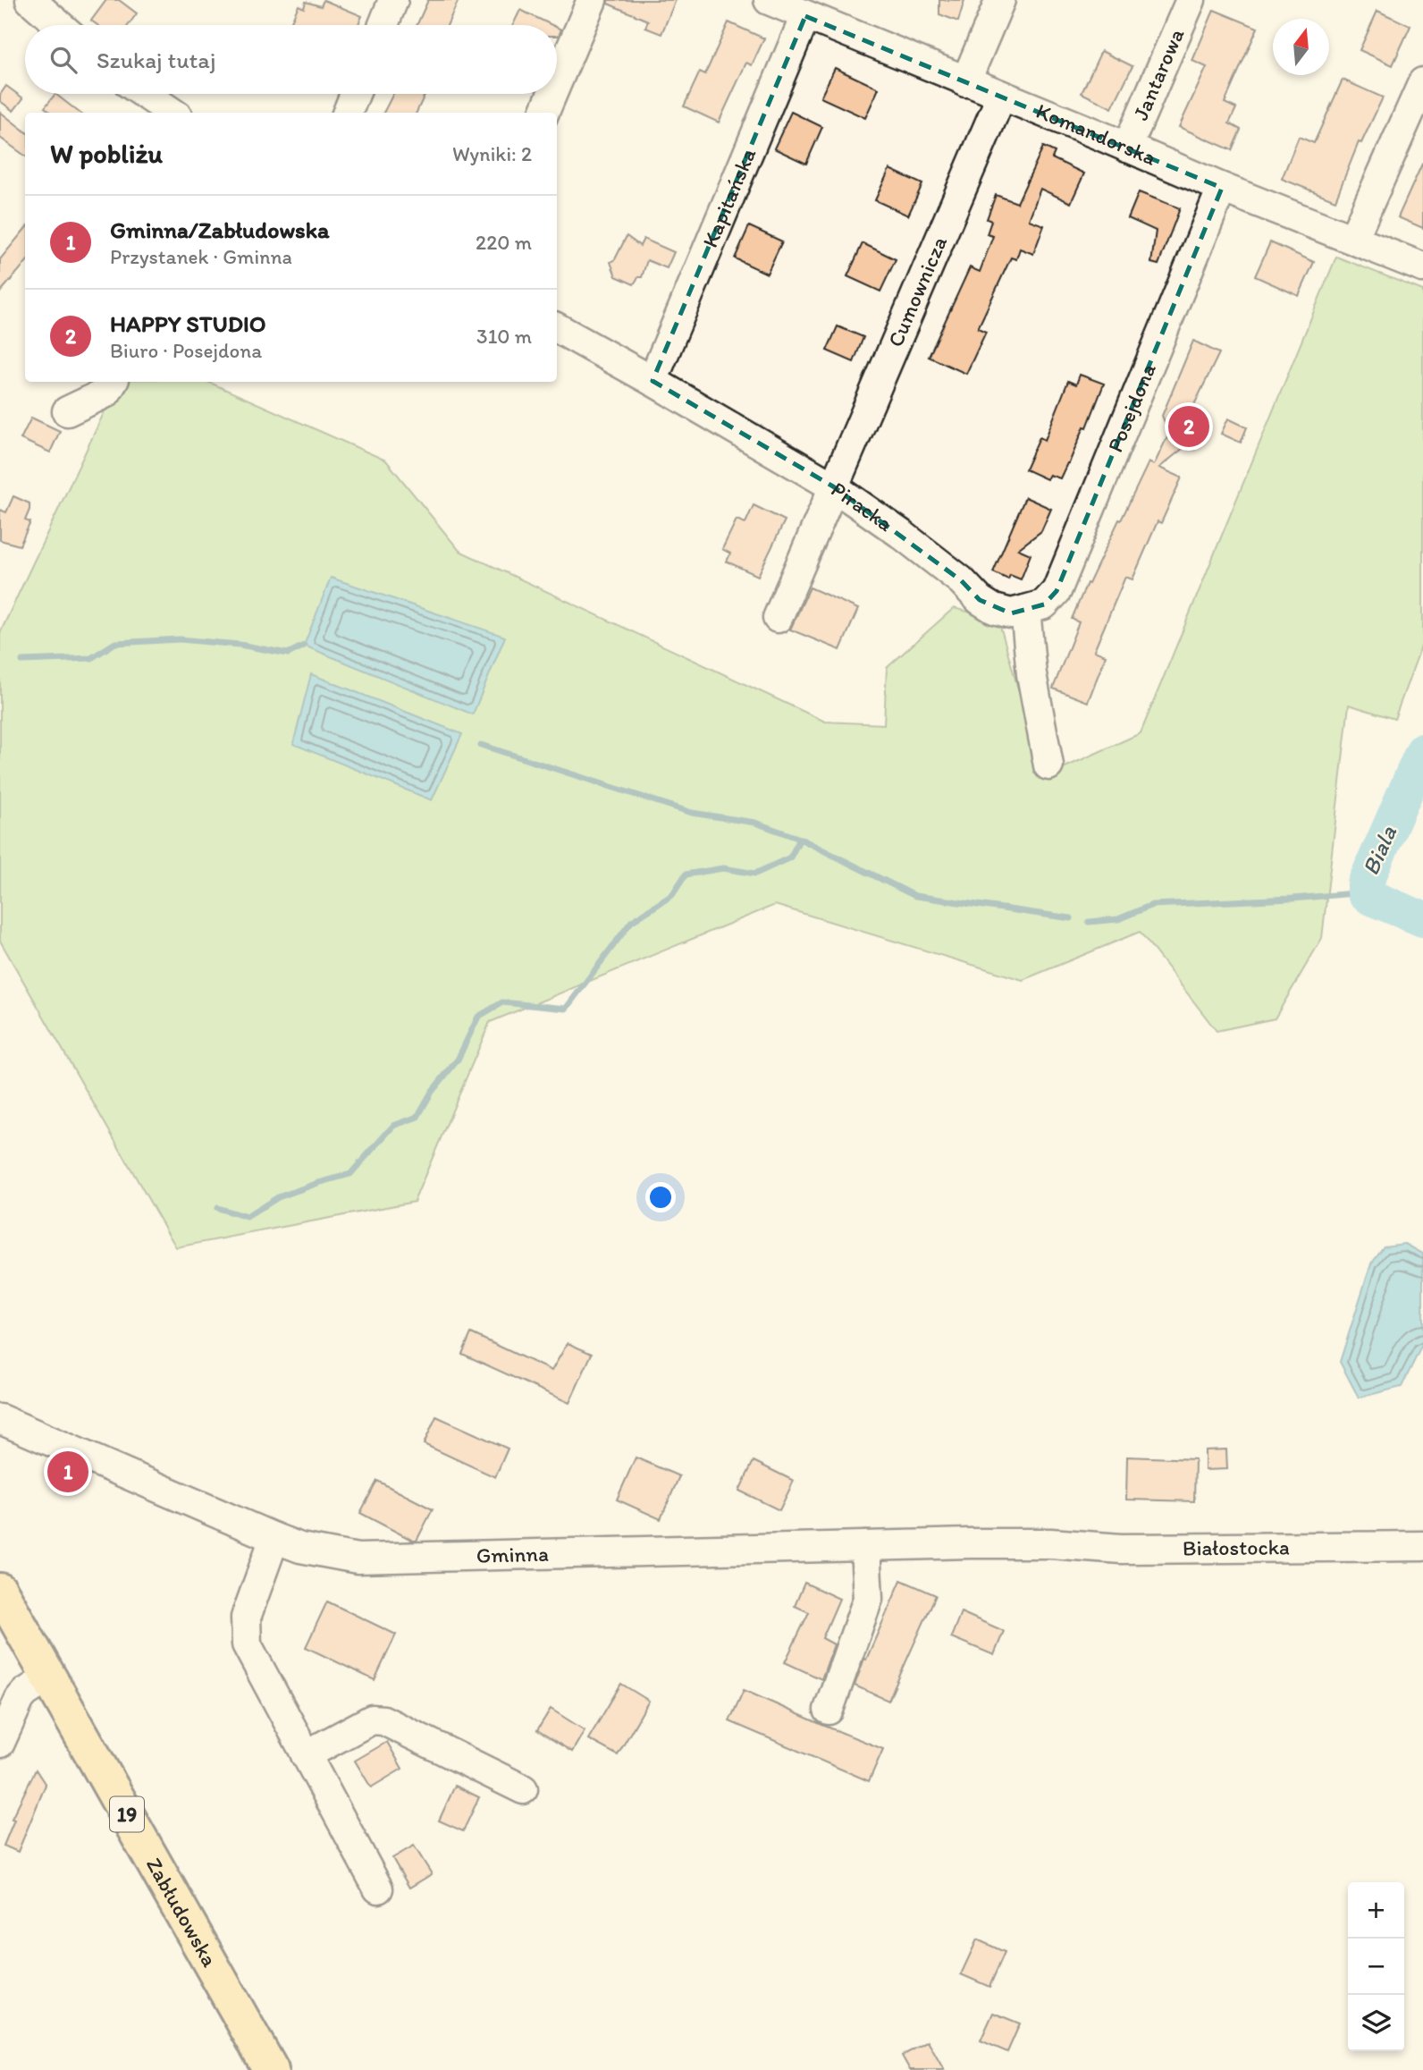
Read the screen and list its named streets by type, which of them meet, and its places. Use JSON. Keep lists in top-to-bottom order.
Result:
{
  "streets": {
    "highway": ["19", "Zabłudowska"],
    "street": [
      "Jantarowa",
      "Komandorska",
      "Kapitańska",
      "Cumownicza",
      "Posejdona",
      "Piracka",
      "Białostocka",
      "Gminna"
    ]
  },
  "crossings": [
    ["Jantarowa", "Komandorska"],
    ["Komandorska", "Kapitańska"],
    ["Komandorska", "Cumownicza"],
    ["Komandorska", "Posejdona"],
    ["Kapitańska", "Piracka"],
    ["Cumownicza", "Piracka"],
    ["Posejdona", "Piracka"],
    ["Białostocka", "Gminna"]
  ],
  "water": ["Biala"],
  "north": "top",
  "page": {
    "search": "Szukaj tutaj",
    "heading": ["W pobliżu", "Wyniki: 2"],
    "list": [
      {
        "mark": "1",
        "name": "Gminna/Zabłudowska",
        "note": "Przystanek · Gminna",
        "value": "220 m"
      },
      {
        "mark": "2",
        "name": "HAPPY STUDIO",
        "note": "Biuro · Posejdona",
        "value": "310 m"
      }
    ],
    "pins": ["2", "1"],
    "map_buttons": ["+", "−"]
  }
}
